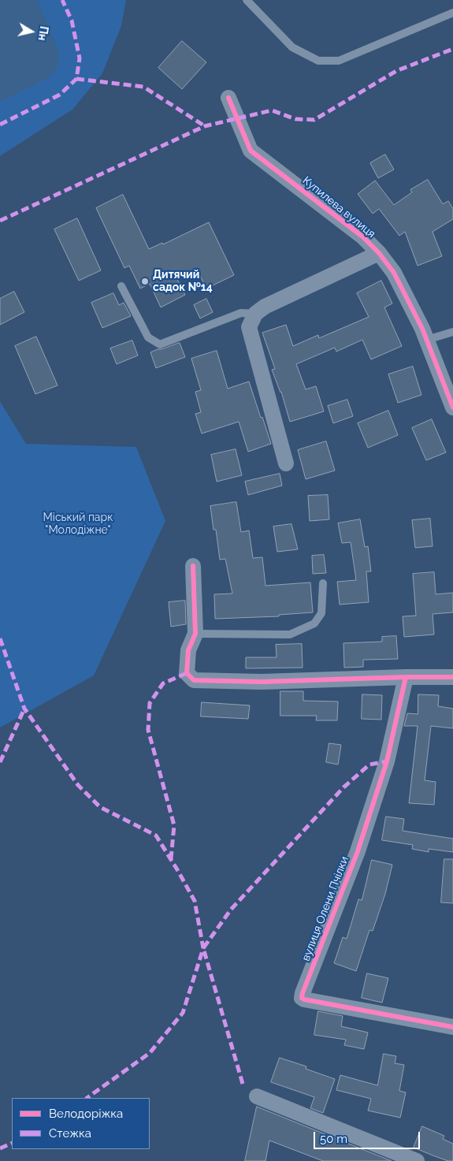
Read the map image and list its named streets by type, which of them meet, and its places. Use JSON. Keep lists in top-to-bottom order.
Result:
{
  "streets": {
    "street": ["Купилева вулиця", "вулиця Олени Пчілки"]
  },
  "parks": ["Міський парк \"Молодіжне\""],
  "places": ["Дитячий садок №14"],
  "legend": ["Велодоріжка", "Стежка"],
  "scale_bar": "50 m",
  "north": "right"
}
